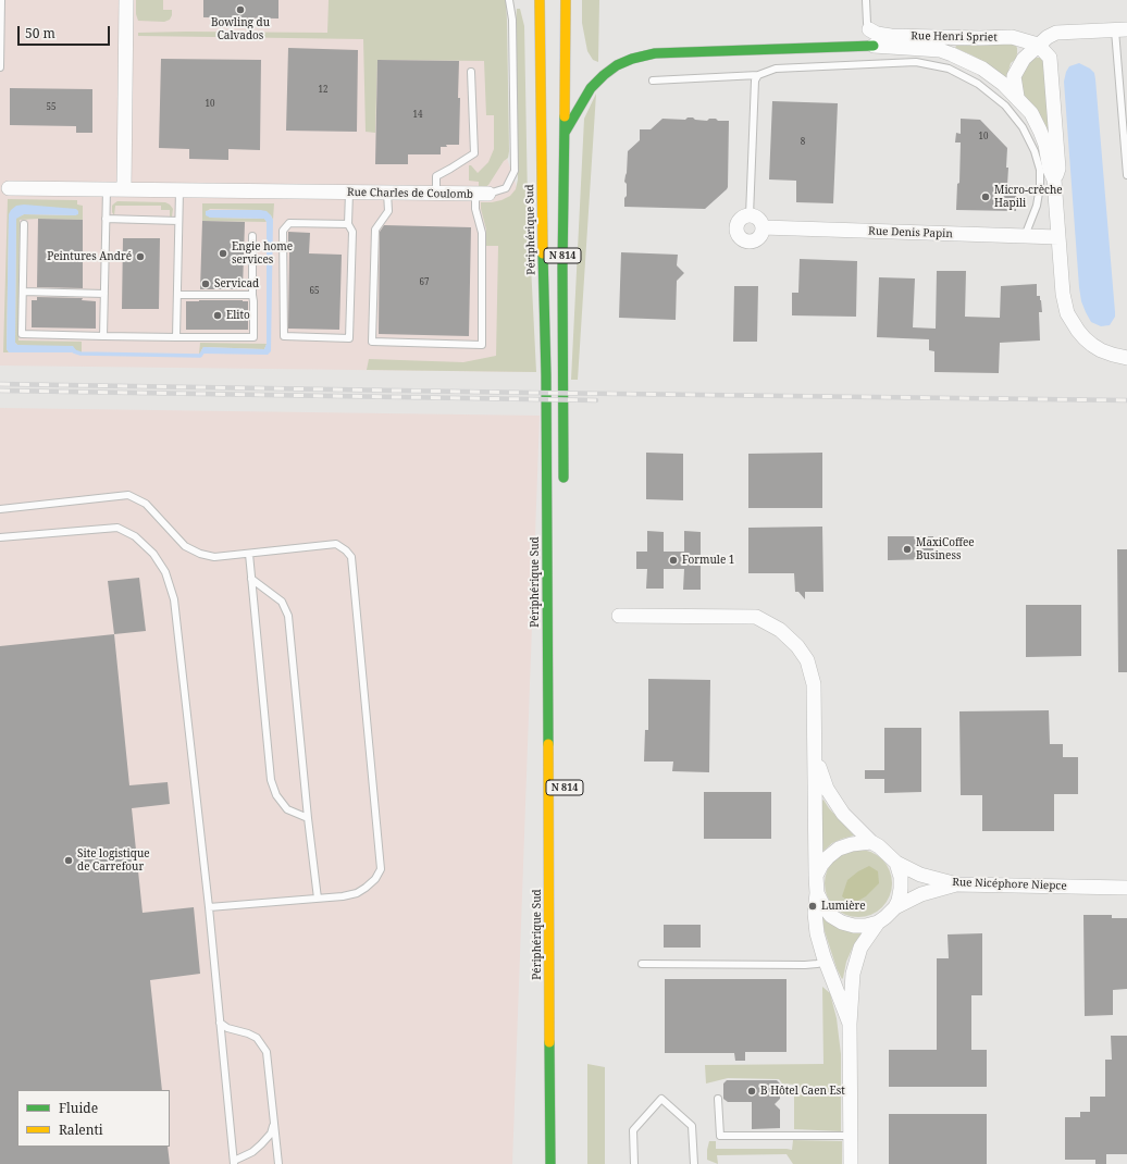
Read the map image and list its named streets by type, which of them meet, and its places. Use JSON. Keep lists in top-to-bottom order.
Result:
{
  "streets": {
    "highway": ["Périphérique Sud", "N 814"],
    "street": [
      "Rue Henri Spriet",
      "Rue Charles de Coulomb",
      "Rue Denis Papin",
      "Rue Nicéphore Niepce"
    ]
  },
  "crossings": [
    ["Rue Henri Spriet", "Rue Denis Papin"],
    ["Périphérique Sud", "N 814"]
  ],
  "places": [
    "Bowling du Calvados",
    "Micro-crèche Hapili",
    "Engie home services",
    "Peintures André",
    "Servicad",
    "Elito",
    "MaxiCoffee Business",
    "Formule 1",
    "Site logistique de Carrefour",
    "Lumière",
    "B Hôtel Caen Est"
  ],
  "house_numbers": [
    "12",
    "10",
    "55",
    "14",
    "10",
    "8",
    "67",
    "65"
  ],
  "legend": ["Fluide", "Ralenti"],
  "scale_bar": "50 m"
}
